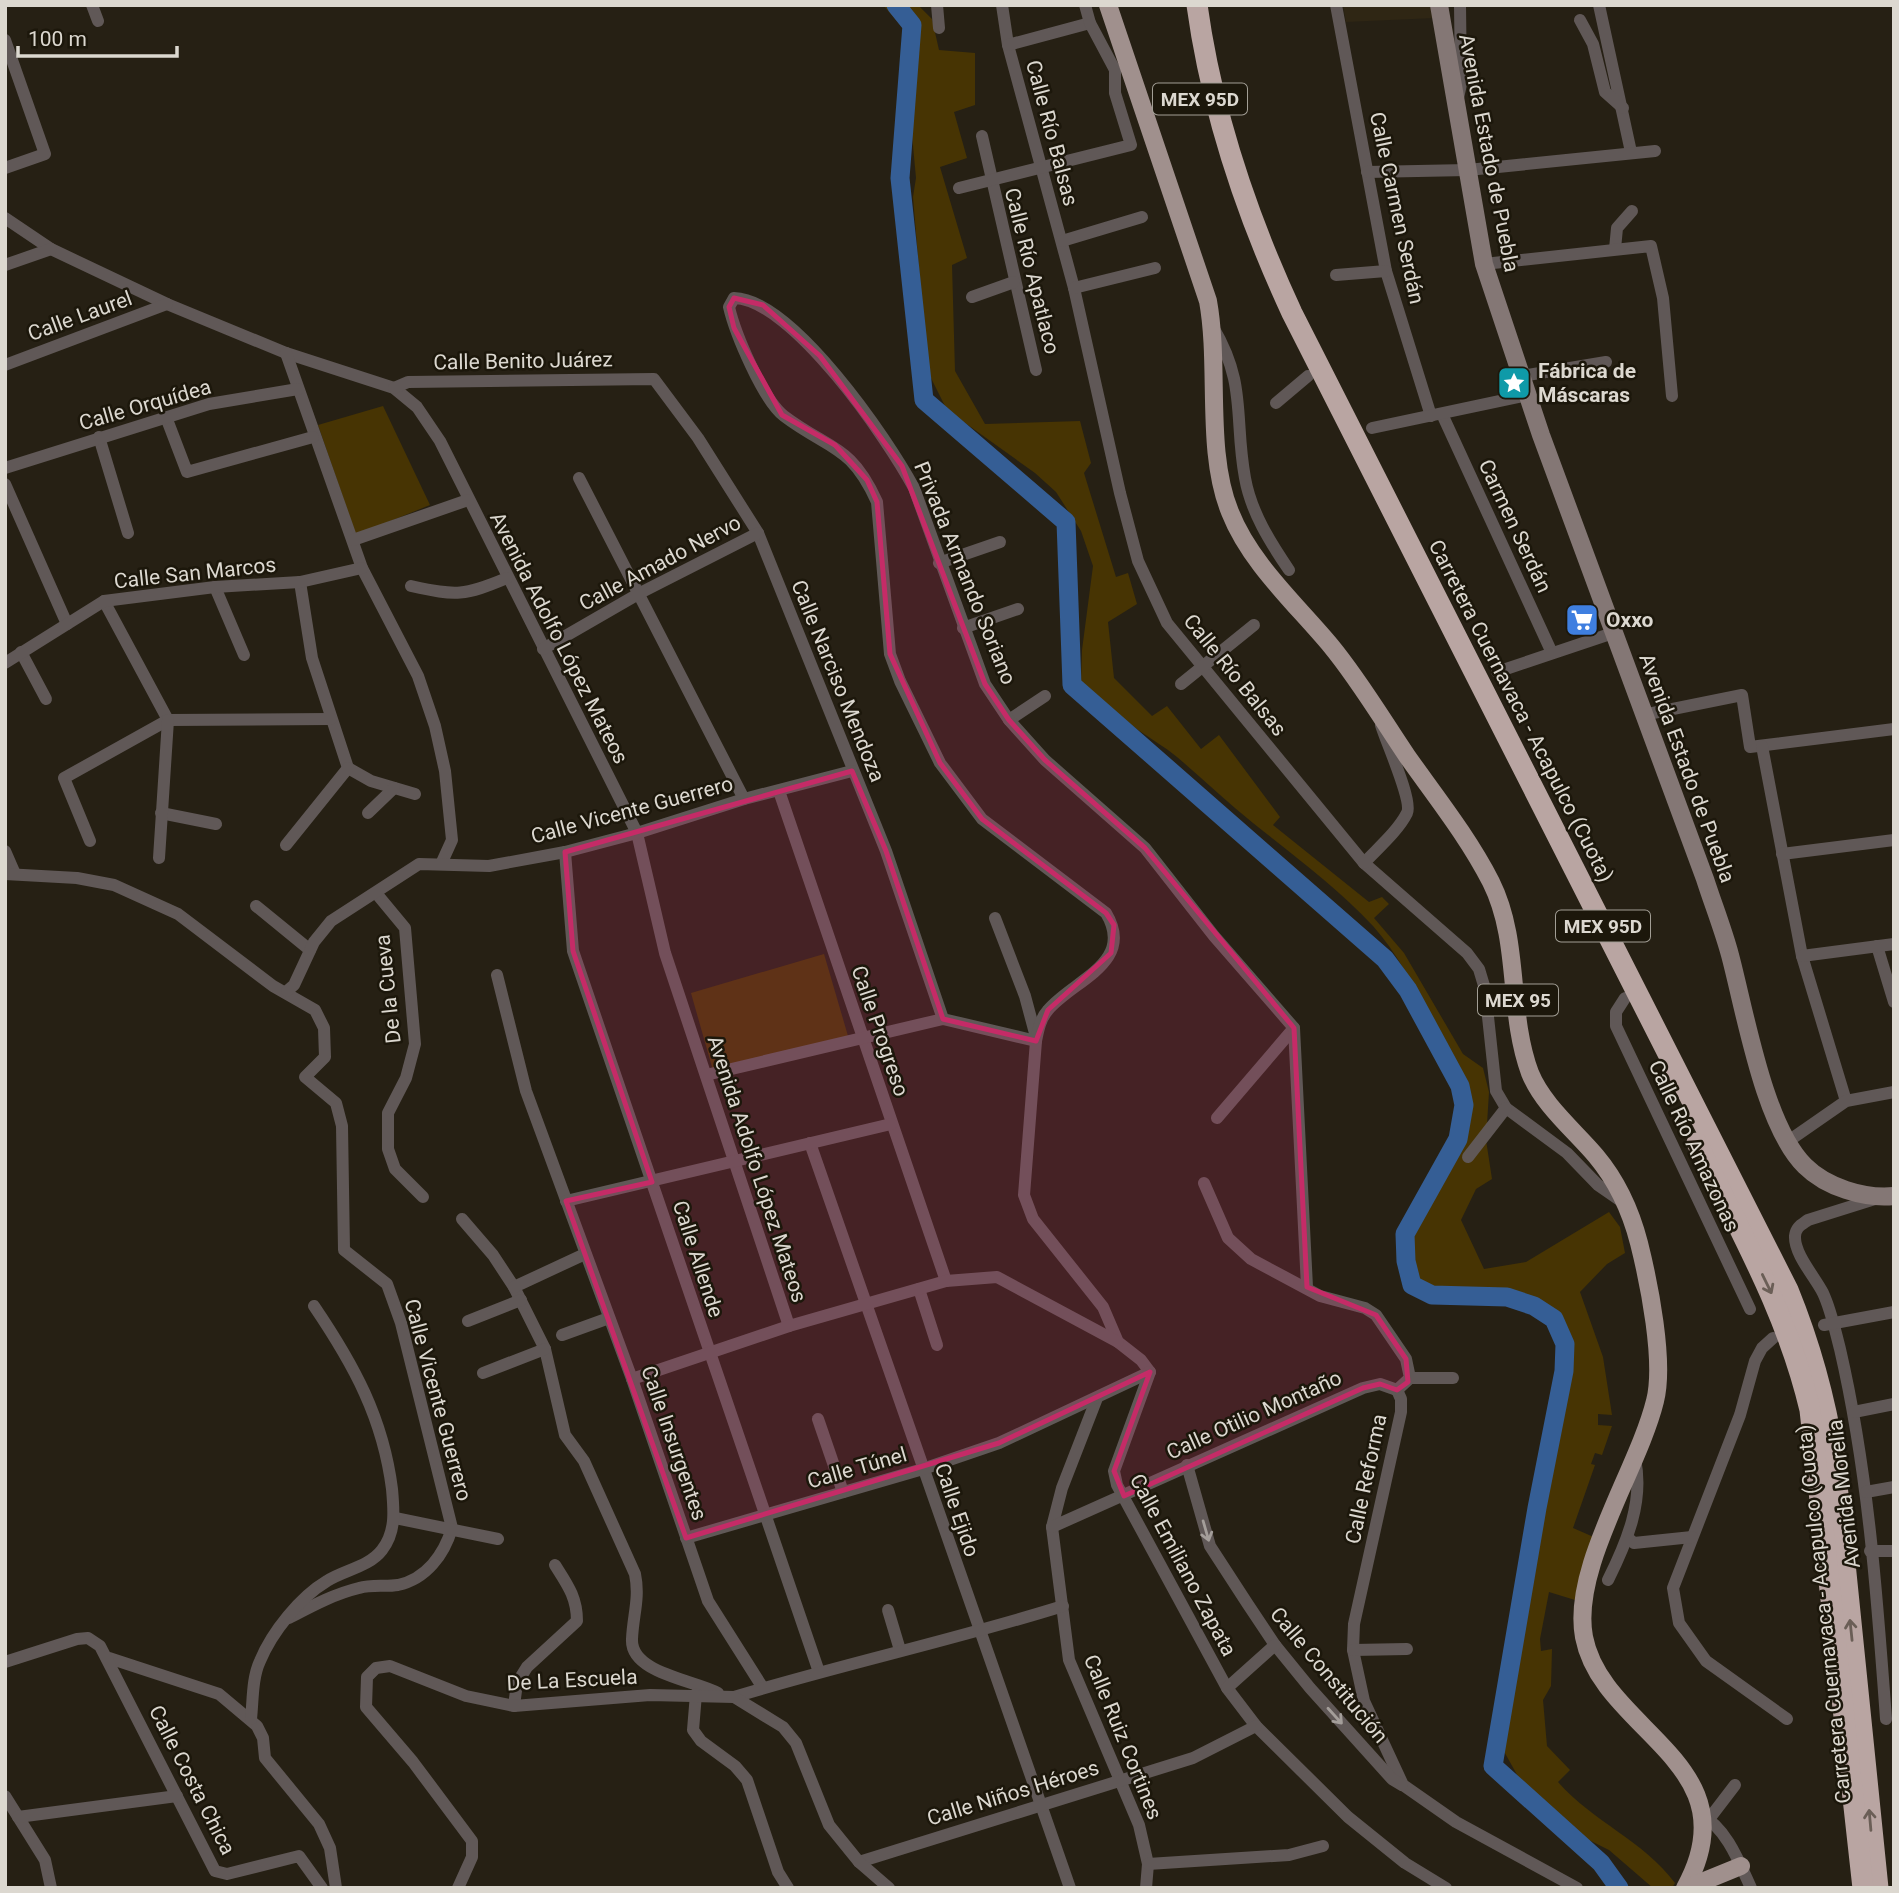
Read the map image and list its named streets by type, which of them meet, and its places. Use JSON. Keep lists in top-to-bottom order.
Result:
{
  "streets": {
    "highway": ["MEX 95D", "Carretera Cuernavaca - Acapulco (Cuota)"],
    "main road": ["MEX 95"],
    "street": [
      "Calle Río Balsas",
      "Avenida Estado de Puebla",
      "Calle Carmen Serdán",
      "Calle Río Apatlaco",
      "Calle Laurel",
      "Calle Benito Juárez",
      "Calle Orquídea",
      "Carmen Serdán",
      "Calle Amado Nervo",
      "Calle San Marcos",
      "Privada Armando Soriano",
      "Avenida Adolfo López Mateos",
      "Calle Narciso Mendoza",
      "Calle Vicente Guerrero",
      "De la Cueva",
      "Calle Progreso",
      "Calle Río Amazonas",
      "Calle Allende",
      "Calle Otilio Montaño",
      "Calle Insurgentes",
      "Calle Túnel",
      "Calle Reforma",
      "Avenida Morelia",
      "Calle Ejido",
      "Calle Emiliano Zapata",
      "Calle Constitución",
      "De La Escuela",
      "Calle Ruiz Cortines",
      "Calle Costa Chica",
      "Calle Niños Héroes"
    ]
  },
  "crossings": [
    ["Avenida Estado de Puebla", "Avenida Morelia"],
    ["Calle Carmen Serdán", "Carmen Serdán"],
    ["Calle Laurel", "Avenida Adolfo López Mateos"],
    ["Calle Benito Juárez", "Avenida Adolfo López Mateos"],
    ["Calle Benito Juárez", "Calle Narciso Mendoza"],
    ["Calle Amado Nervo", "Avenida Adolfo López Mateos"],
    ["Calle Amado Nervo", "Calle Narciso Mendoza"],
    ["Avenida Adolfo López Mateos", "Calle Vicente Guerrero"],
    ["Calle Narciso Mendoza", "Calle Vicente Guerrero"],
    ["Carretera Cuernavaca - Acapulco (Cuota)", "Calle Río Amazonas"],
    ["Calle Vicente Guerrero", "De la Cueva"],
    ["Calle Vicente Guerrero", "Calle Progreso"],
    ["Calle Vicente Guerrero", "Calle Allende"],
    ["Calle Allende", "Calle Túnel"],
    ["Calle Otilio Montaño", "Calle Reforma"],
    ["Calle Otilio Montaño", "Calle Emiliano Zapata"],
    ["Calle Otilio Montaño", "Calle Constitución"],
    ["Calle Otilio Montaño", "Calle Ruiz Cortines"],
    ["Calle Insurgentes", "Calle Túnel"],
    ["Calle Túnel", "Calle Ejido"],
    ["Calle Túnel", "Calle Emiliano Zapata"],
    ["Calle Túnel", "Calle Ruiz Cortines"],
    ["Calle Reforma", "Calle Constitución"],
    ["Calle Ejido", "Calle Niños Héroes"],
    ["Calle Emiliano Zapata", "Calle Niños Héroes"],
    ["Calle Ruiz Cortines", "Calle Niños Héroes"]
  ],
  "one_way": ["Calle Constitución"],
  "places": {
    "place": ["Fábrica de Máscaras"],
    "supermarket": ["Oxxo"]
  },
  "scale_bar": "100 m"
}
